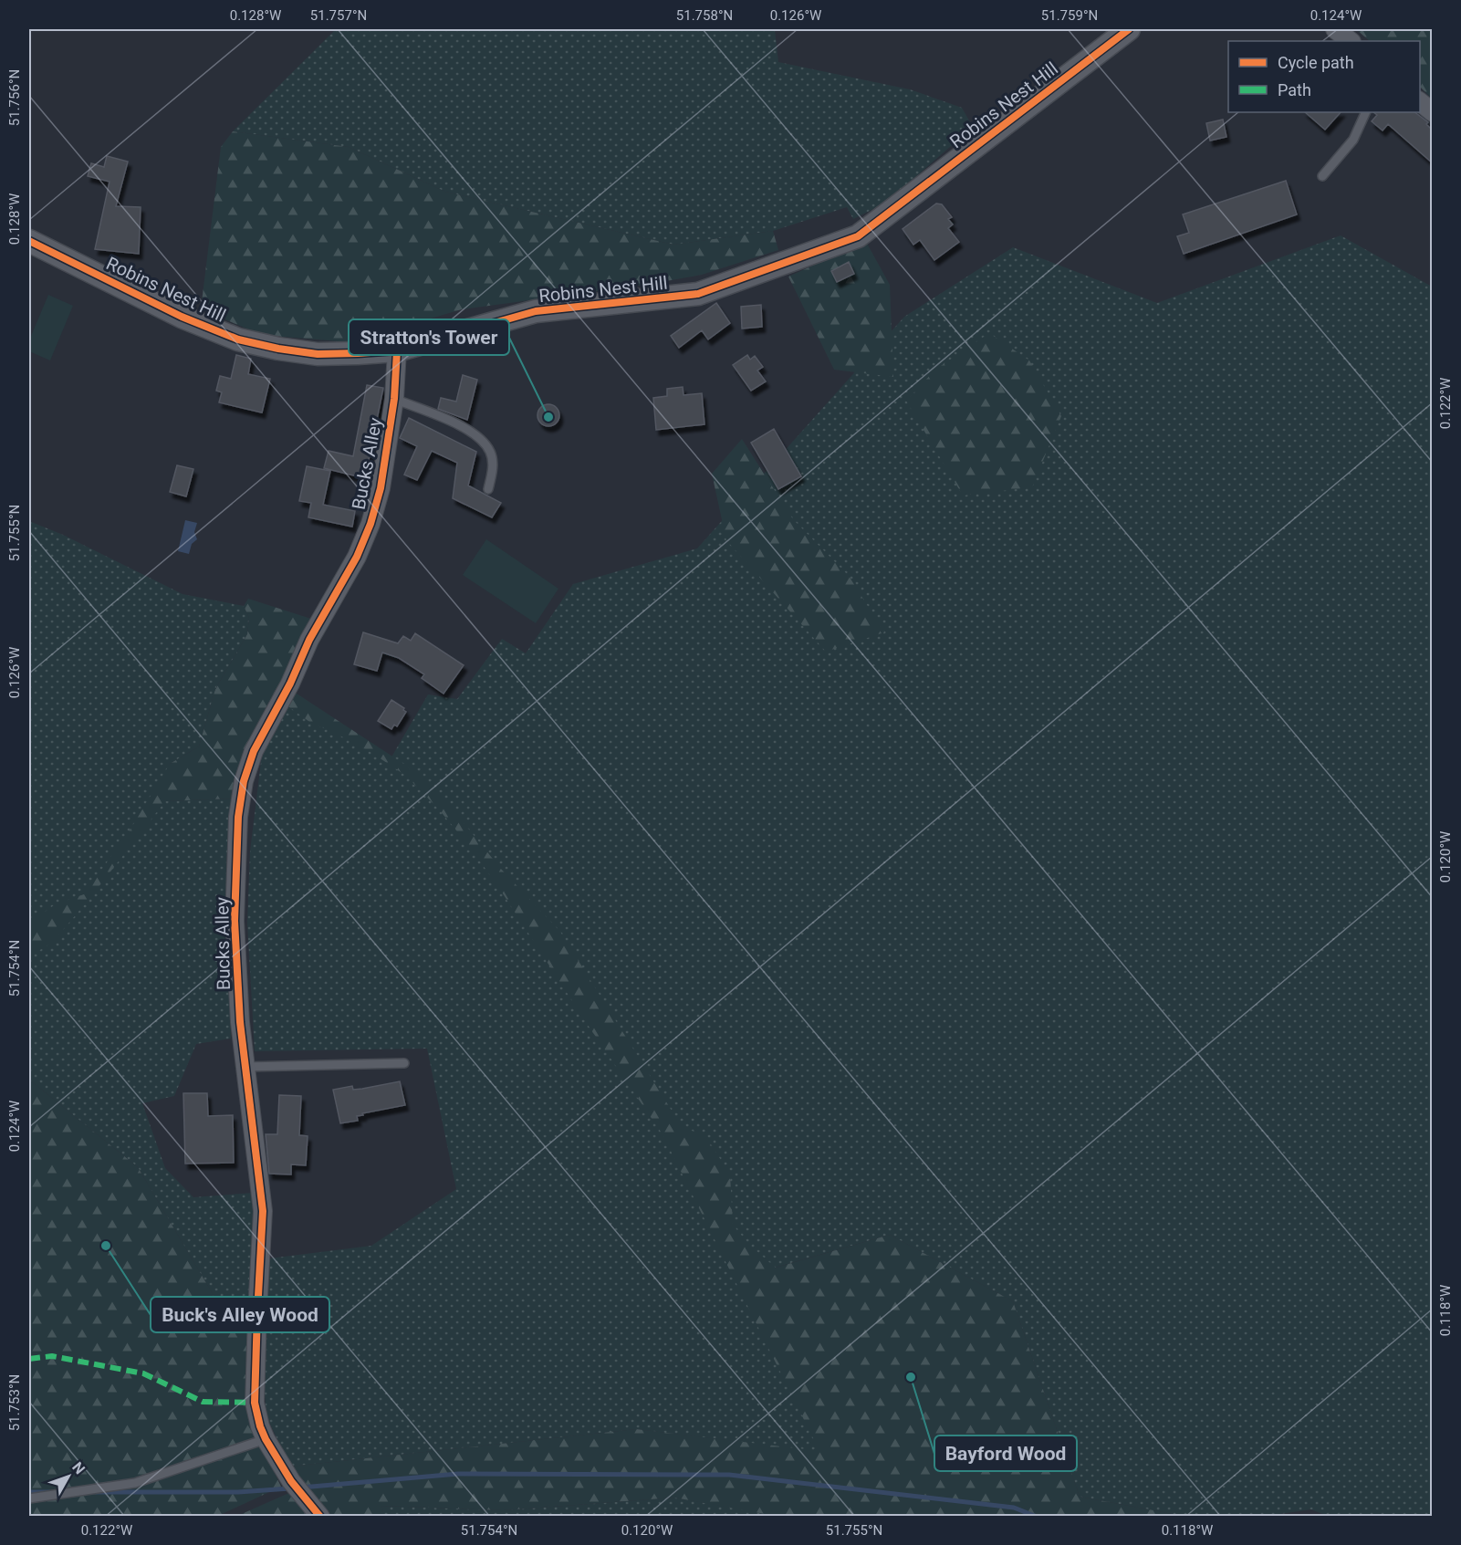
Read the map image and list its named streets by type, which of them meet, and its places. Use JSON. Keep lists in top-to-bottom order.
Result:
{
  "streets": {
    "street": ["Robins Nest Hill", "Bucks Alley"]
  },
  "crossings": [
    ["Robins Nest Hill", "Bucks Alley"]
  ],
  "places": ["Stratton's Tower", "Buck's Alley Wood", "Bayford Wood"],
  "legend": ["Cycle path", "Path"],
  "north": "top right",
  "coordinates": [
    "0.128°W",
    "51.757°N",
    "51.758°N",
    "0.126°W",
    "51.759°N",
    "0.124°W",
    "51.756°N",
    "0.122°W",
    "51.755°N",
    "0.120°W",
    "51.754°N",
    "0.118°W",
    "51.753°N"
  ]
}
